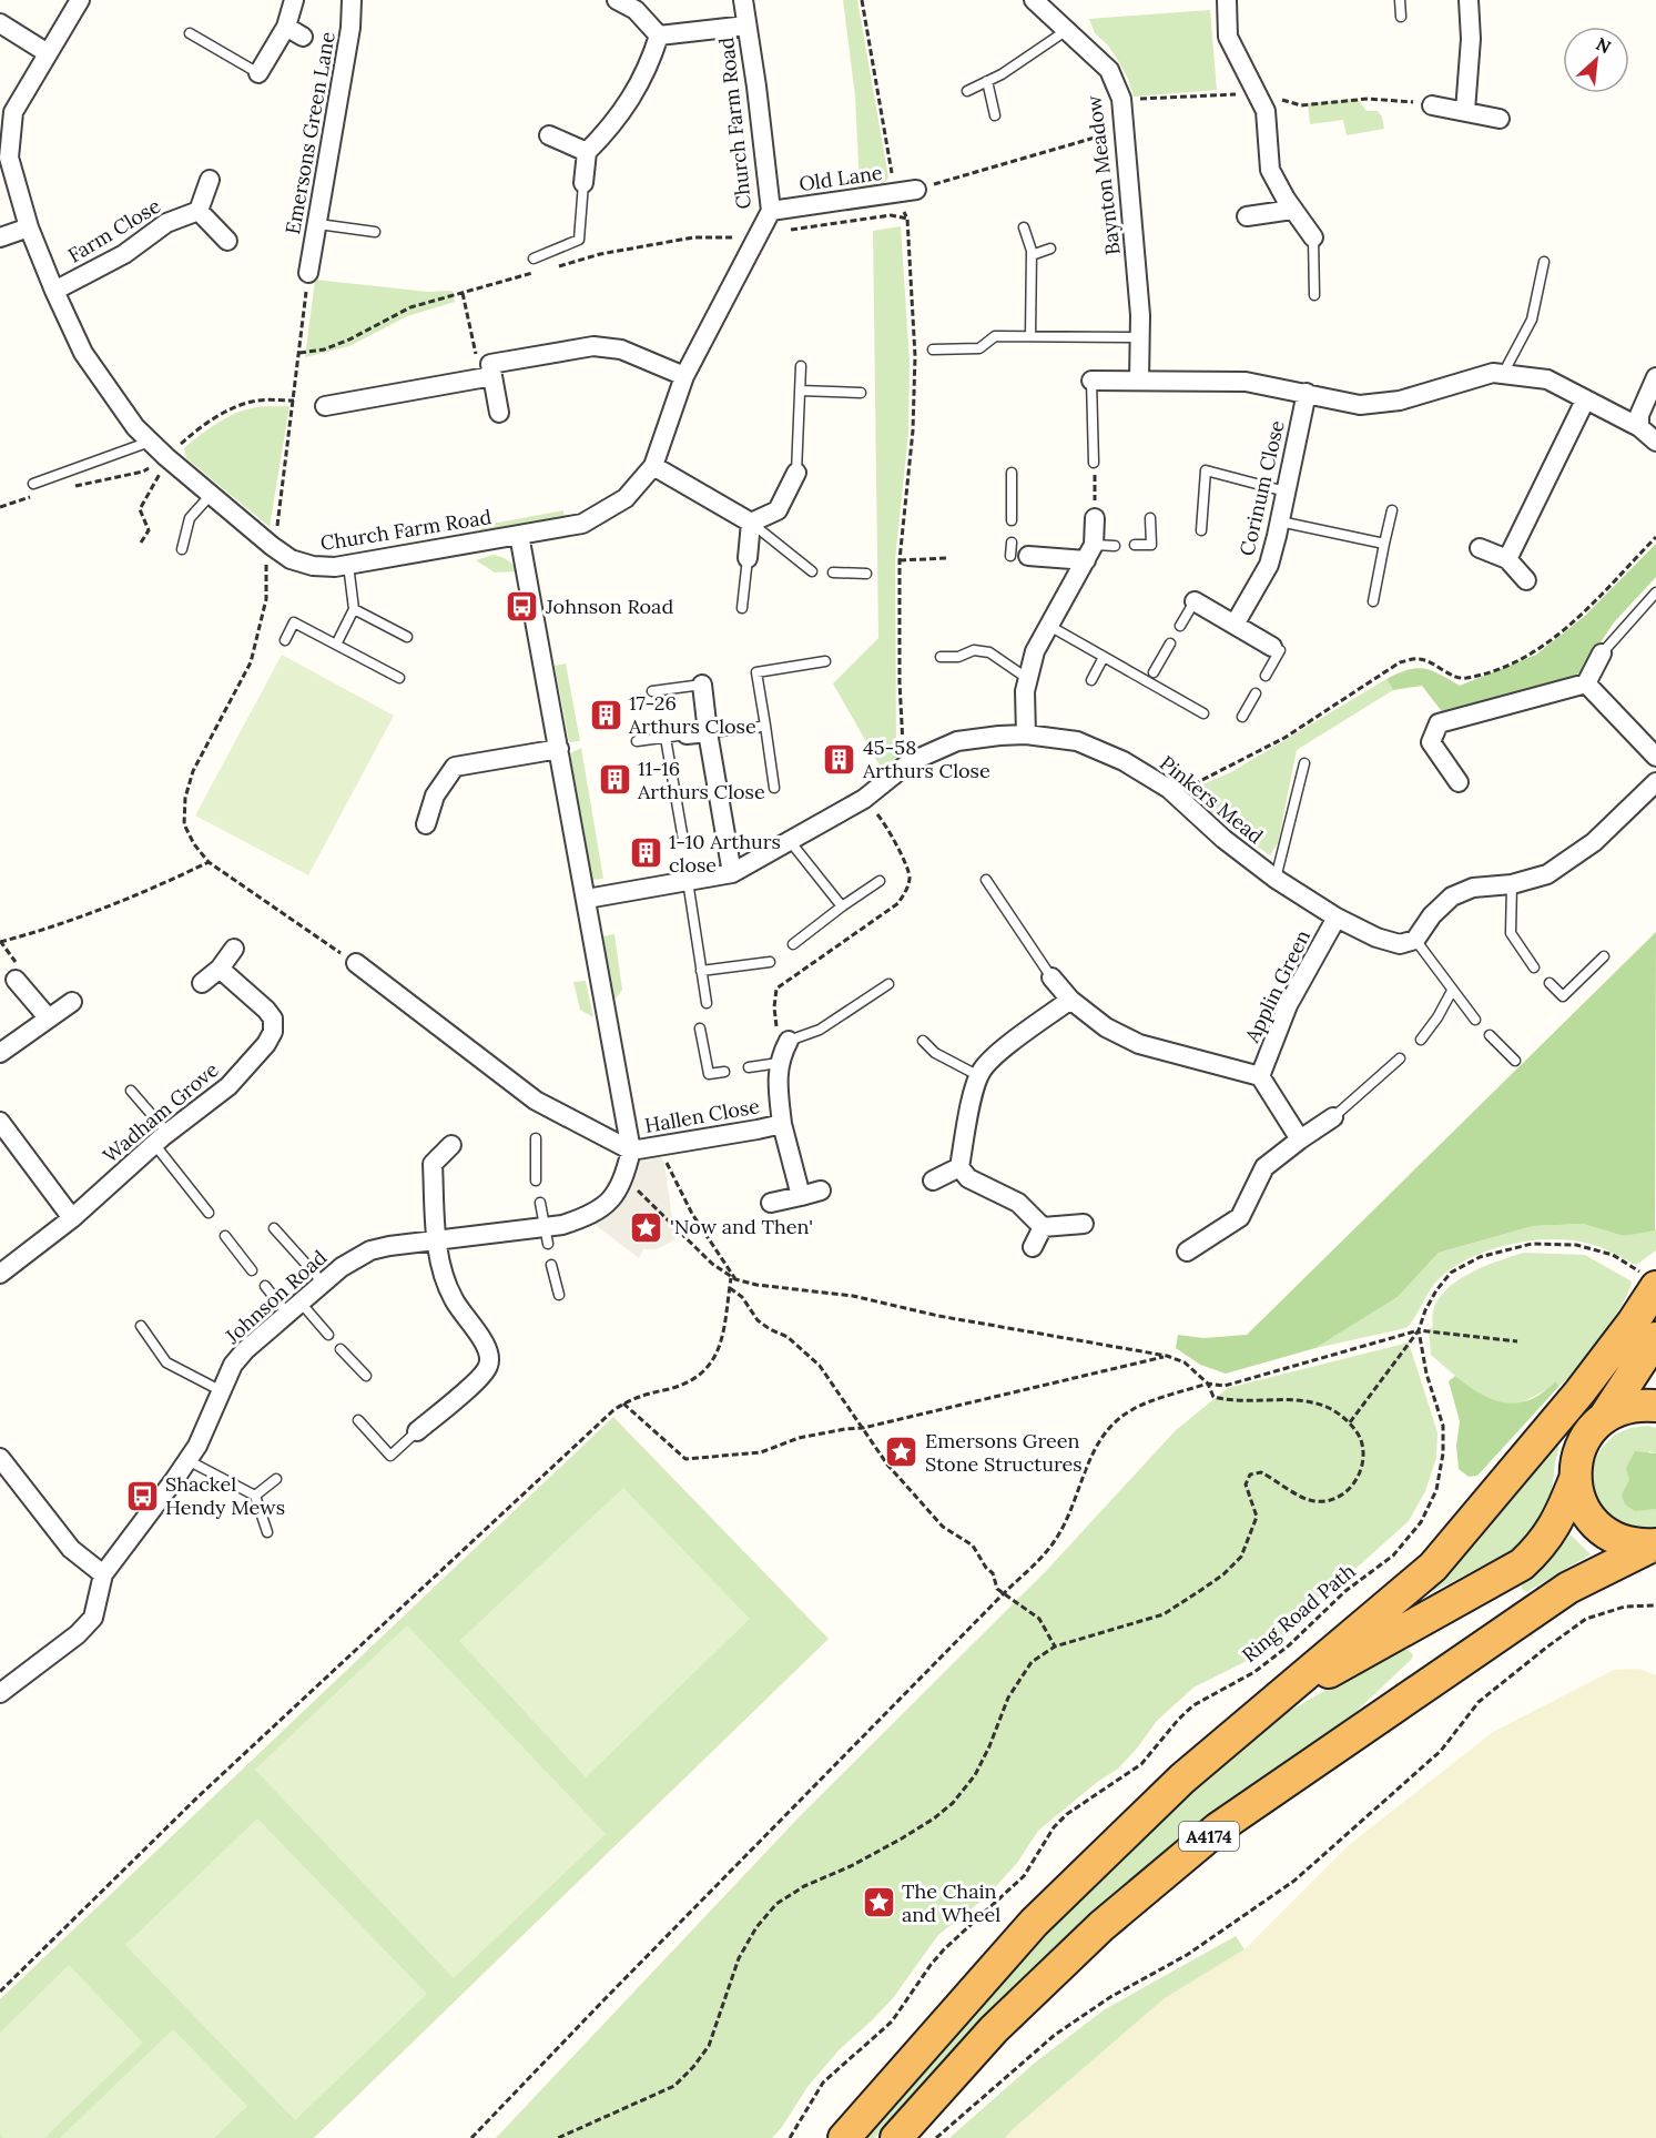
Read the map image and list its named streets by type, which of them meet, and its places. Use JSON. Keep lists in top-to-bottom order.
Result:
{
  "streets": {
    "highway": ["A4174"],
    "street": [
      "Church Farm Road",
      "Emersons Green Lane",
      "Baynton Meadow",
      "Old Lane",
      "Farm Close",
      "Corinum Close",
      "Pinkers Mead",
      "Applin Green",
      "Wadham Grove",
      "Hallen Close",
      "Johnson Road"
    ],
    "path": ["Ring Road Path"]
  },
  "crossings": [
    ["Church Farm Road", "Old Lane"],
    ["Church Farm Road", "Farm Close"],
    ["Church Farm Road", "Johnson Road"],
    ["Pinkers Mead", "Applin Green"],
    ["Pinkers Mead", "Johnson Road"],
    ["Hallen Close", "Johnson Road"]
  ],
  "places": {
    "bus stop": ["Johnson Road", "Shackel Hendy Mews"],
    "building": [
      "17-26 Arthurs Close",
      "45-58 Arthurs Close",
      "11-16 Arthurs Close",
      "1-10 Arthurs close"
    ],
    "place": ["'Now and Then'", "Emersons Green Stone Structures", "The Chain and Wheel"]
  },
  "north": "top right"
}
